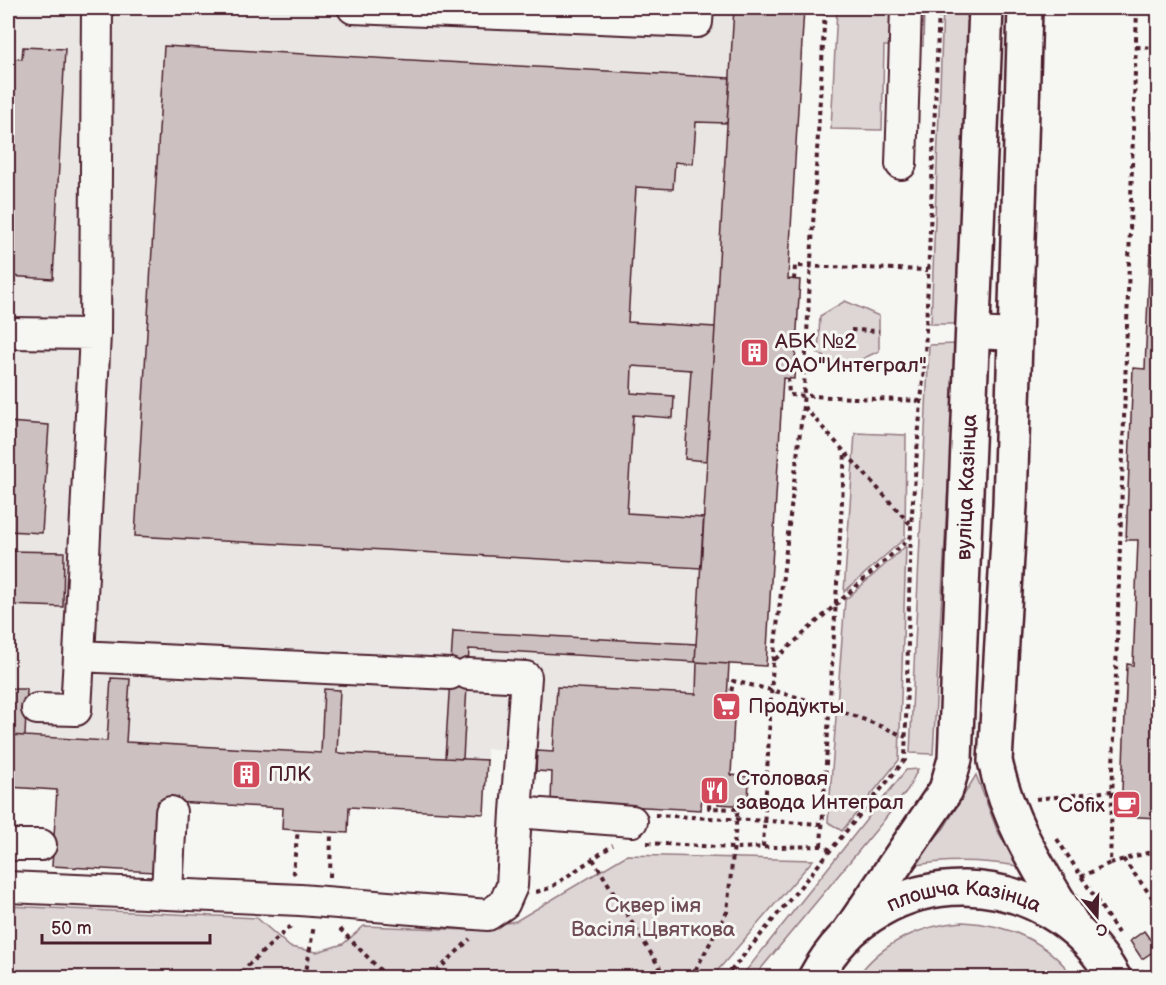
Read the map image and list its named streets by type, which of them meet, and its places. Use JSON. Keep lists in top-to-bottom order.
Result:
{
  "streets": {
    "main road": ["вуліца Казінца", "плошча Казінца"]
  },
  "crossings": [
    ["вуліца Казінца", "плошча Казінца"]
  ],
  "parks": ["Сквер імя Васіля Цвяткова"],
  "places": {
    "building": ["АБК №2 ОАО\"Интеграл\"", "ПЛК"],
    "supermarket": ["Продукты"],
    "restaurant": ["Столовая завода Интеграл"],
    "cafe": ["Cofix"]
  },
  "scale_bar": "50 m",
  "north": "bottom"
}
